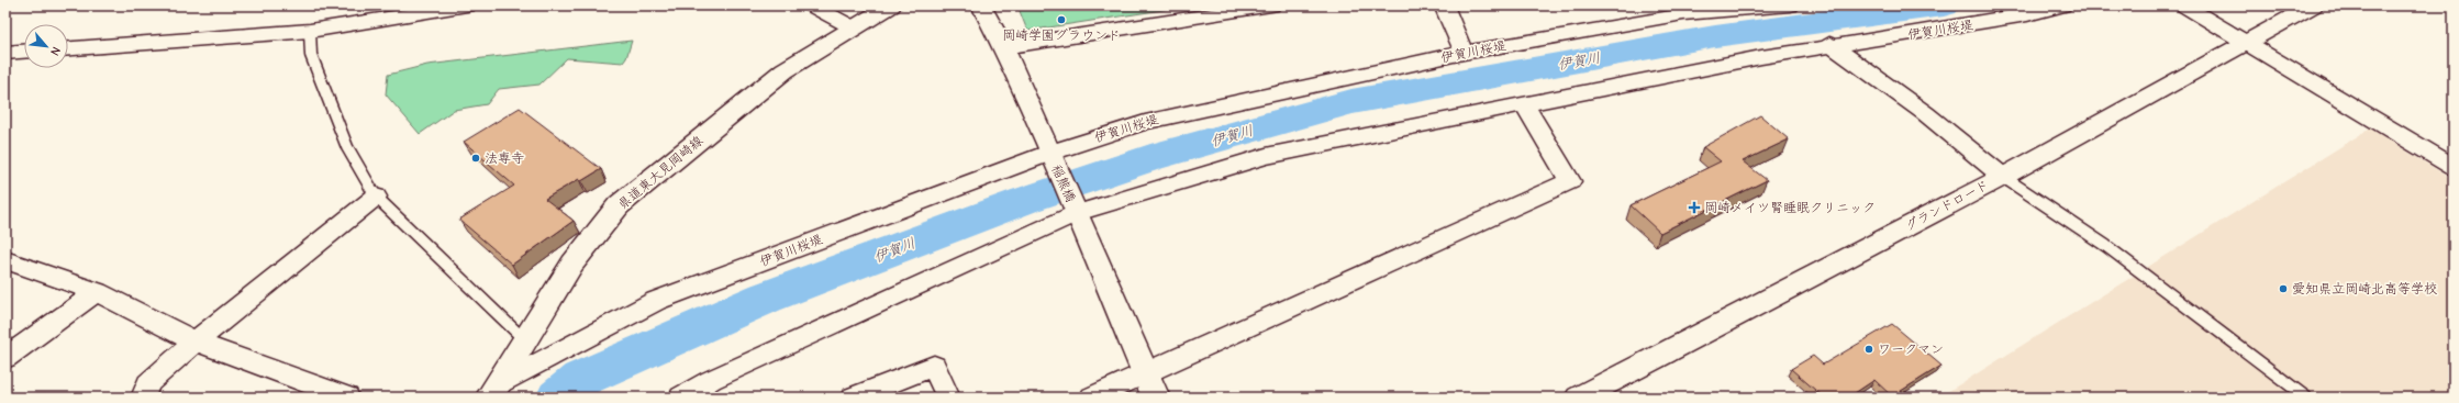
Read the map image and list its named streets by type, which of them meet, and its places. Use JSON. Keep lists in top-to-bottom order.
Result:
{
  "streets": {
    "street": [
      "伊賀川桜堤",
      "県道東大見岡崎線",
      "稲熊橋",
      "グランドロード"
    ]
  },
  "crossings": [
    ["伊賀川桜堤", "県道東大見岡崎線"],
    ["伊賀川桜堤", "稲熊橋"]
  ],
  "water": ["伊賀川"],
  "places": {
    "other": [
      "岡崎学園グラウンド",
      "法専寺",
      "愛知県立岡崎北高等学校",
      "ワークマン"
    ],
    "health": ["岡崎メイツ腎睡眠クリニック"]
  },
  "north": "bottom right"
}
